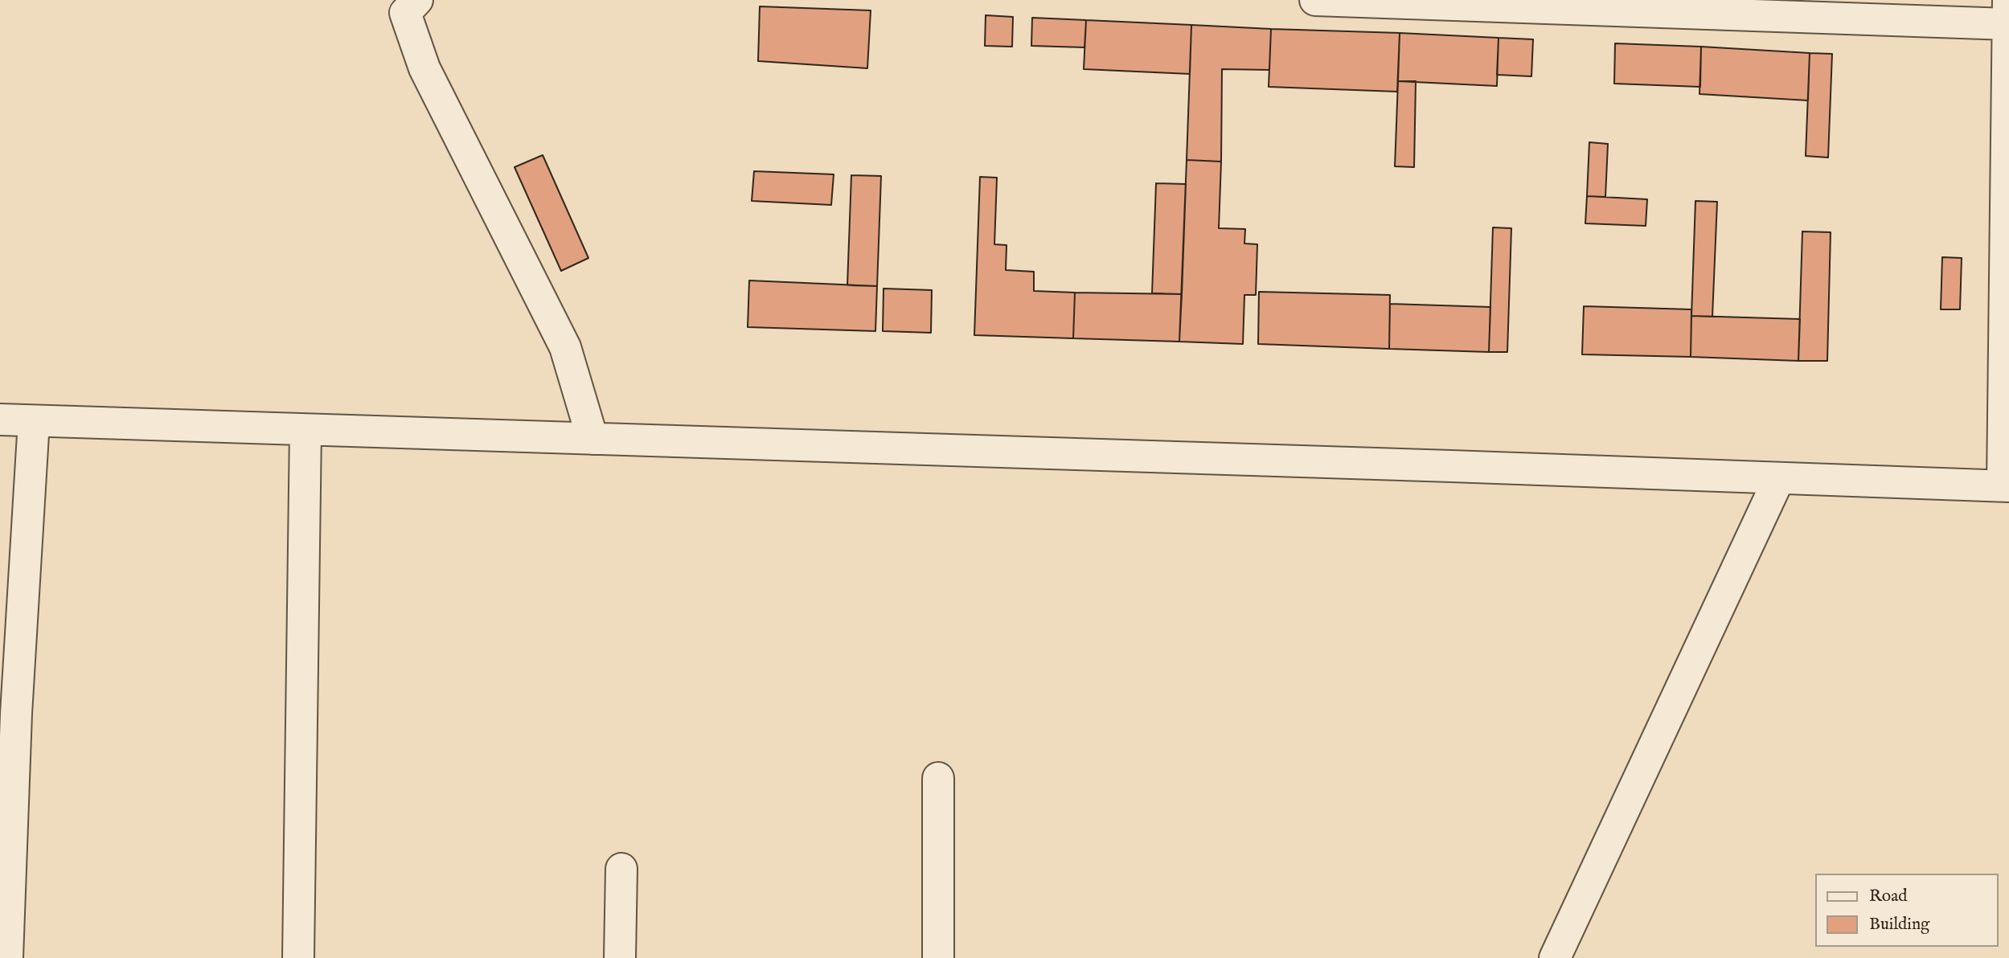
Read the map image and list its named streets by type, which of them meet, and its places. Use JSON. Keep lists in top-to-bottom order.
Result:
{
  "legend": ["Road", "Building"]
}
